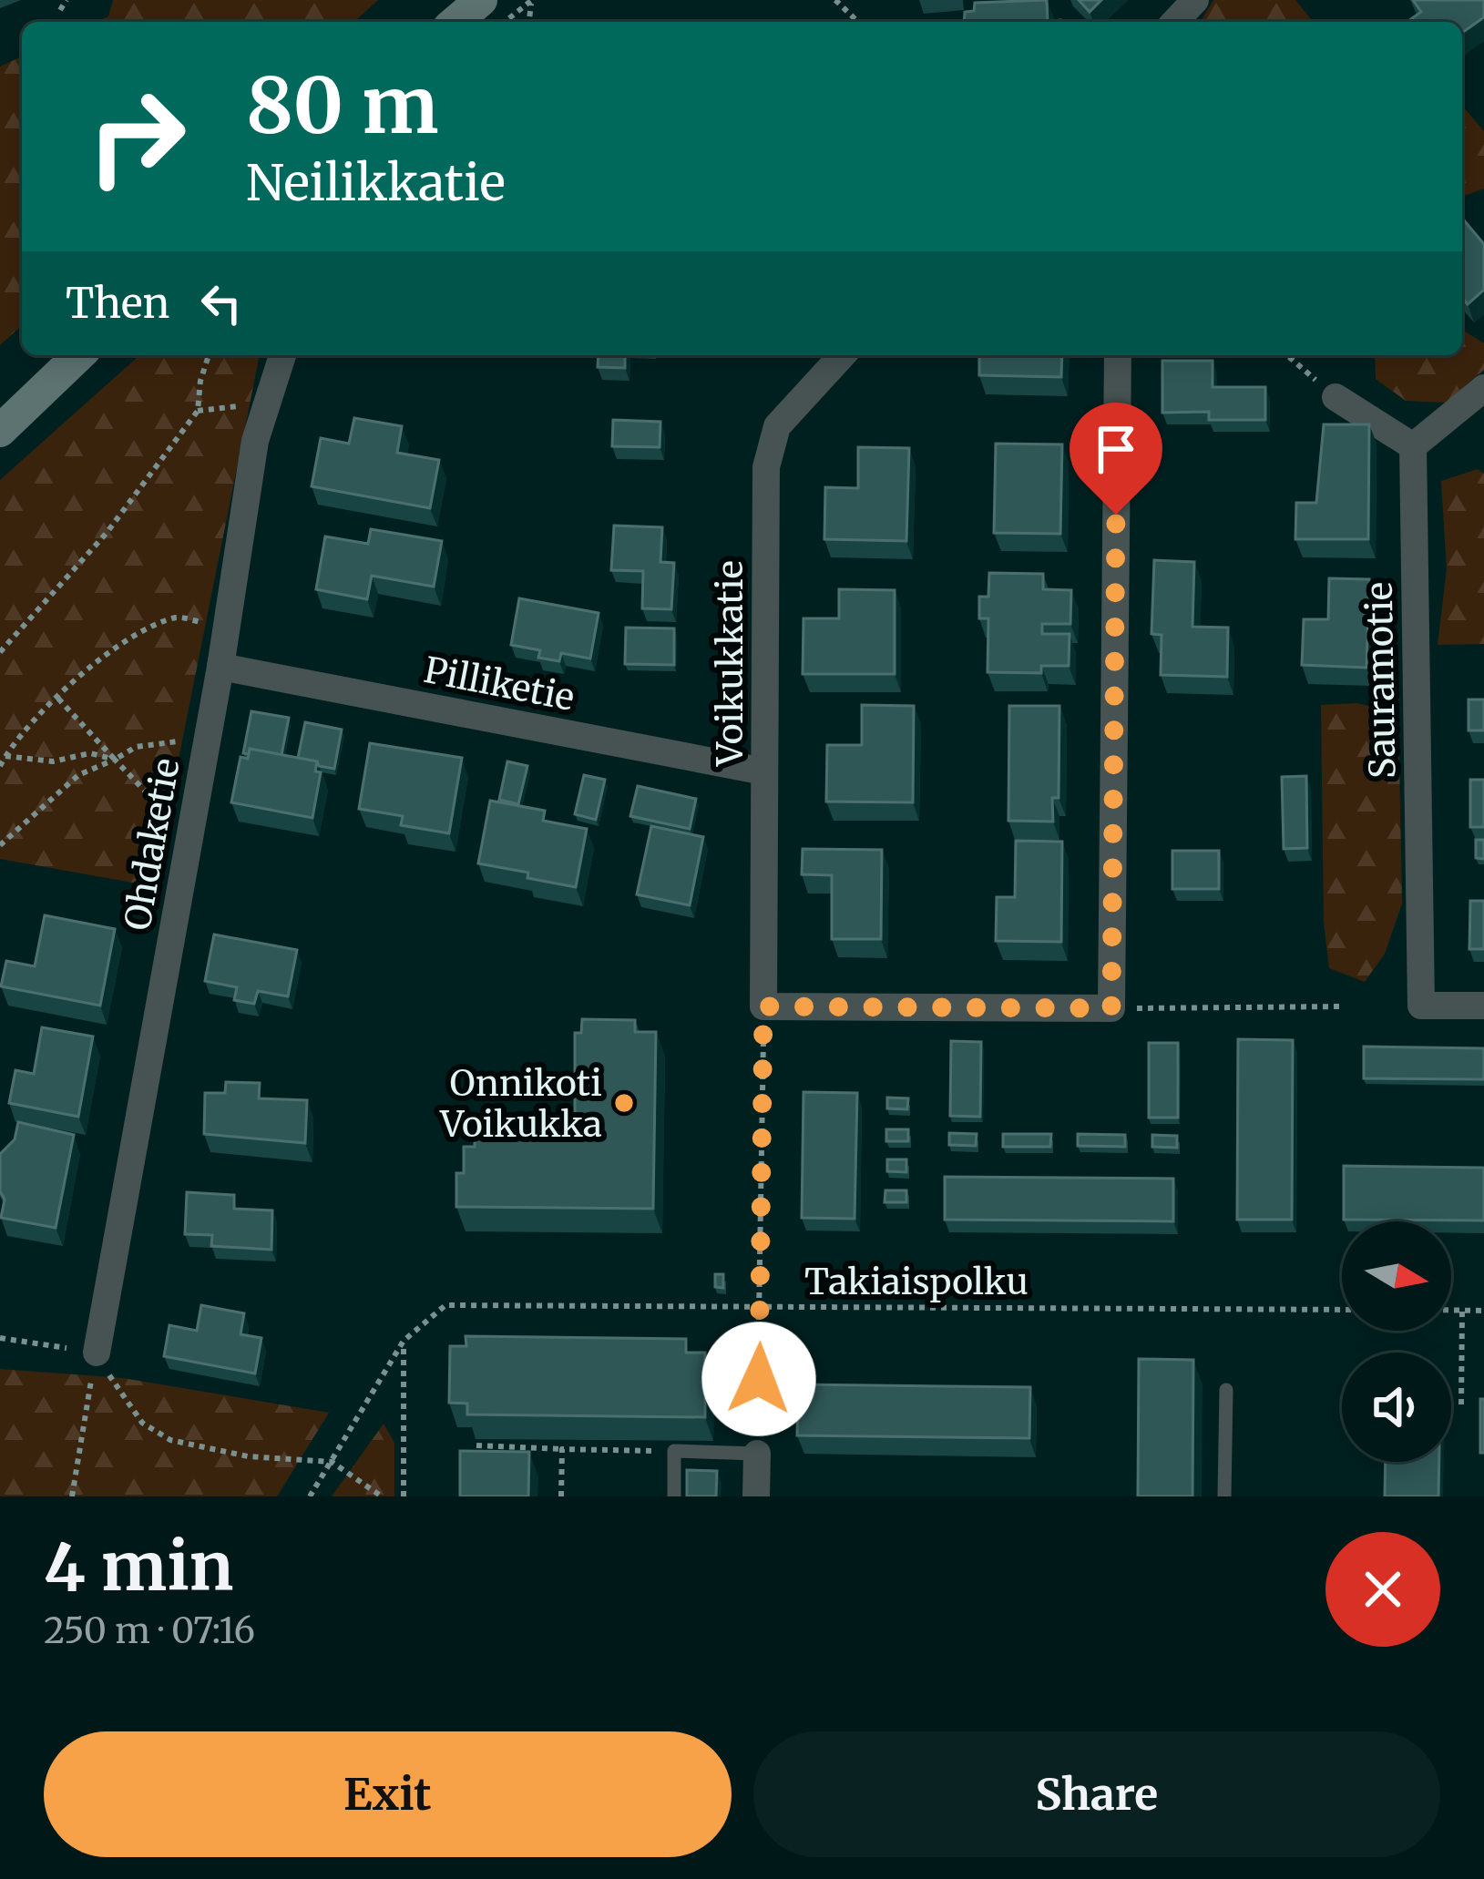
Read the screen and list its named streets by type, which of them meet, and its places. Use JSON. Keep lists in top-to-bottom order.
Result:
{
  "streets": {
    "street": [
      "Voikukkatie",
      "Sauramotie",
      "Pilliketie",
      "Ohdaketie"
    ],
    "path": ["Takiaispolku"]
  },
  "crossings": [
    ["Voikukkatie", "Pilliketie"],
    ["Pilliketie", "Ohdaketie"]
  ],
  "places": ["Onnikoti Voikukka"],
  "north": "right",
  "page": {
    "turn": ["80 m", "Neilikkatie"],
    "then": "Then",
    "heading": ["4 min", "250 m · 07:16"],
    "buttons": ["Exit", "Share"]
  }
}
